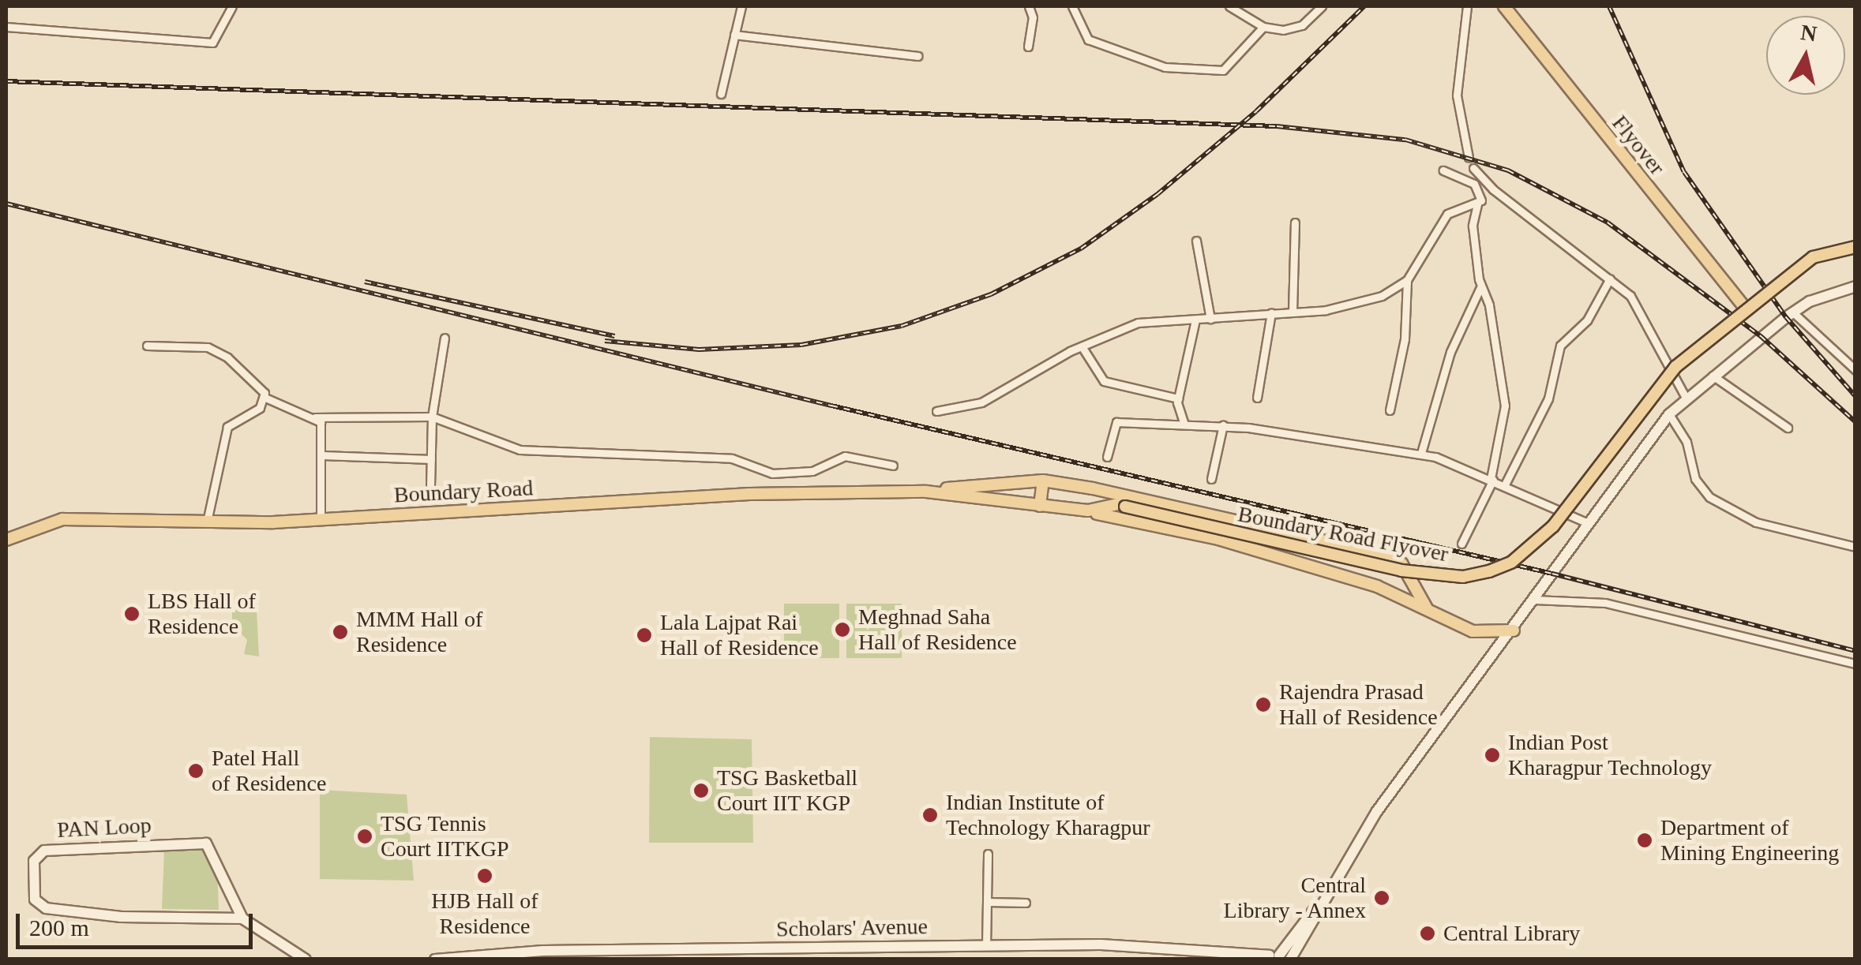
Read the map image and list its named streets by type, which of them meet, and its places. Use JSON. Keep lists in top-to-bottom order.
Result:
{
  "streets": {
    "main road": ["Flyover", "Boundary Road", "Boundary Road Flyover"],
    "street": ["PAN Loop", "Scholars' Avenue"]
  },
  "crossings": [
    ["Flyover", "Boundary Road Flyover"],
    ["Boundary Road", "Boundary Road Flyover"]
  ],
  "places": [
    "LBS Hall of Residence",
    "Meghnad Saha Hall of Residence",
    "MMM Hall of Residence",
    "Lala Lajpat Rai Hall of Residence",
    "Rajendra Prasad Hall of Residence",
    "Indian Post Kharagpur Technology",
    "Patel Hall of Residence",
    "TSG Basketball Court IIT KGP",
    "Indian Institute of Technology Kharagpur",
    "TSG Tennis Court IITKGP",
    "Department of Mining Engineering",
    "HJB Hall of Residence",
    "Central Library - Annex",
    "Central Library"
  ],
  "scale_bar": "200 m",
  "north": "top"
}
